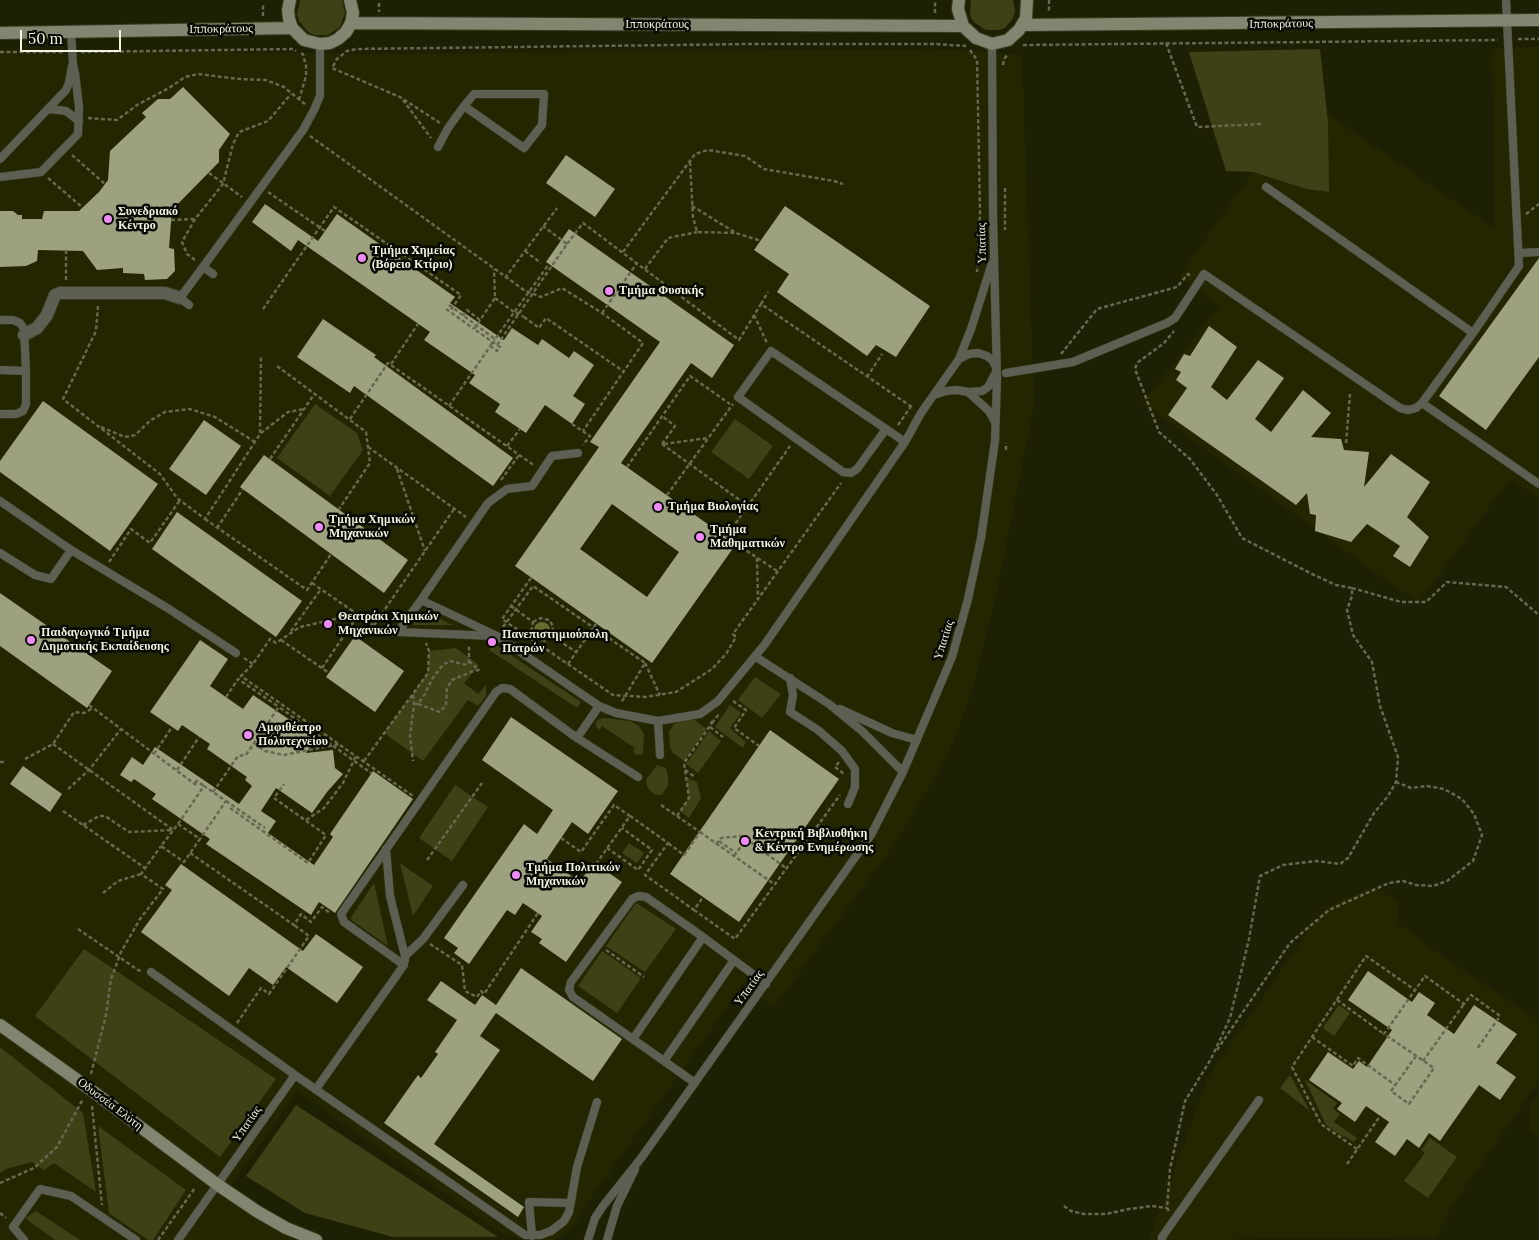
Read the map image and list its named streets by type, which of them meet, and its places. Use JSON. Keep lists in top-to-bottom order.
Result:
{
  "streets": {
    "street": ["Ιπποκράτους", "Οδυσσέα Ελύτη"],
    "lane": ["Υπατίας"]
  },
  "crossings": [
    ["Υπατίας", "Οδυσσέα Ελύτη"]
  ],
  "places": [
    "Συνεδριακό Κέντρο",
    "Τμήμα Xημείας (Βόρειο Κτίριο)",
    "Τμήμα Φυσικής",
    "Τμήμα Βιολογίας",
    "Τμήμα Χημικών Μηχανικών",
    "Τμήμα Μαθηματικών",
    "Θεατράκι Χημικών Μηχανικών",
    "Παιδαγωγικό Τμήμα Δημοτικής Εκπαίδευσης",
    "Πανεπιστημιούπολη Πατρών",
    "Αμφιθέατρο Πολυτεχνείου",
    "Κεντρική Βιβλιοθήκη & Κέντρο Ενημέρωσης",
    "Τμήμα Πολιτικών Μηχανικών"
  ],
  "scale_bar": "50 m"
}
